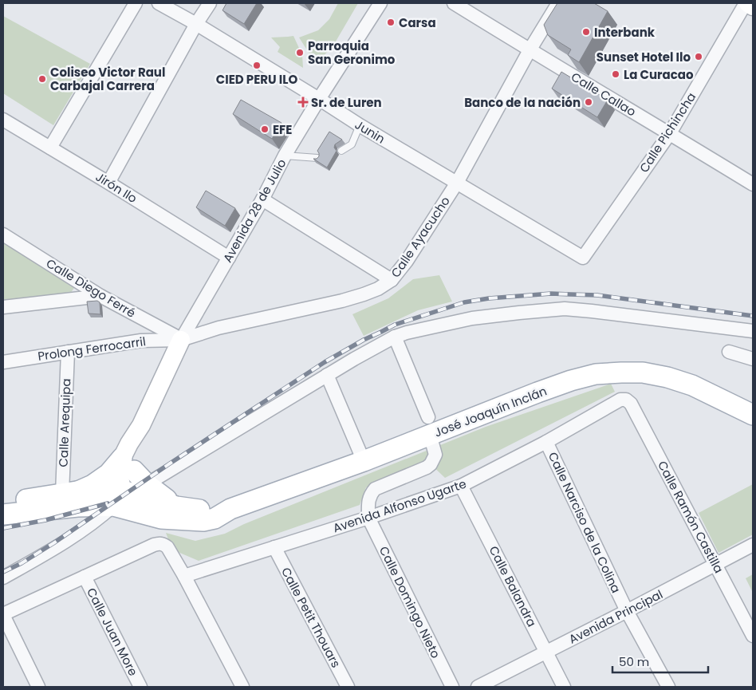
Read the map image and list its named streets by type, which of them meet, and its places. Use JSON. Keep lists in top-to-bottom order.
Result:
{
  "streets": {
    "main road": ["José Joaquín Inclán"],
    "street": [
      "Calle Callao",
      "Junin",
      "Calle Pichincha",
      "Jirón Ilo",
      "Avenida 28 de Julio",
      "Calle Ayacucho",
      "Calle Diego Ferré",
      "Prolong Ferrocarril",
      "Calle Arequipa",
      "Avenida Alfonso Ugarte",
      "Calle Ramón Castilla",
      "Calle Narciso de la Colina",
      "Calle Balandra",
      "Calle Domingo Nieto",
      "Avenida Principal",
      "Calle Petit Thouars",
      "Calle Juan More"
    ]
  },
  "crossings": [
    ["Calle Callao", "Calle Pichincha"],
    ["Calle Callao", "Calle Ayacucho"],
    ["Junin", "Calle Pichincha"],
    ["Junin", "Avenida 28 de Julio"],
    ["Junin", "Calle Ayacucho"],
    ["Jirón Ilo", "Avenida 28 de Julio"],
    ["Avenida 28 de Julio", "Calle Ayacucho"],
    ["Avenida 28 de Julio", "Calle Diego Ferré"],
    ["Avenida 28 de Julio", "Prolong Ferrocarril"],
    ["Avenida 28 de Julio", "José Joaquín Inclán"],
    ["Calle Ayacucho", "Calle Diego Ferré"],
    ["Calle Ayacucho", "Prolong Ferrocarril"],
    ["Calle Diego Ferré", "Prolong Ferrocarril"],
    ["Prolong Ferrocarril", "Calle Arequipa"],
    ["Avenida Alfonso Ugarte", "Calle Ramón Castilla"],
    ["Avenida Alfonso Ugarte", "Calle Narciso de la Colina"],
    ["Avenida Alfonso Ugarte", "Calle Balandra"],
    ["Avenida Alfonso Ugarte", "Calle Domingo Nieto"],
    ["Avenida Alfonso Ugarte", "Calle Petit Thouars"],
    ["Calle Ramón Castilla", "Avenida Principal"],
    ["Calle Narciso de la Colina", "Avenida Principal"],
    ["Calle Balandra", "Avenida Principal"]
  ],
  "places": {
    "other": [
      "Carsa",
      "Interbank",
      "Parroquia San Geronimo",
      "Sunset Hotel Ilo",
      "CIED PERU ILO",
      "La Curacao",
      "Coliseo Victor Raul Carbajal Carrera",
      "Banco de la nación",
      "EFE"
    ],
    "health": ["Sr. de Luren"]
  },
  "scale_bar": "50 m"
}
